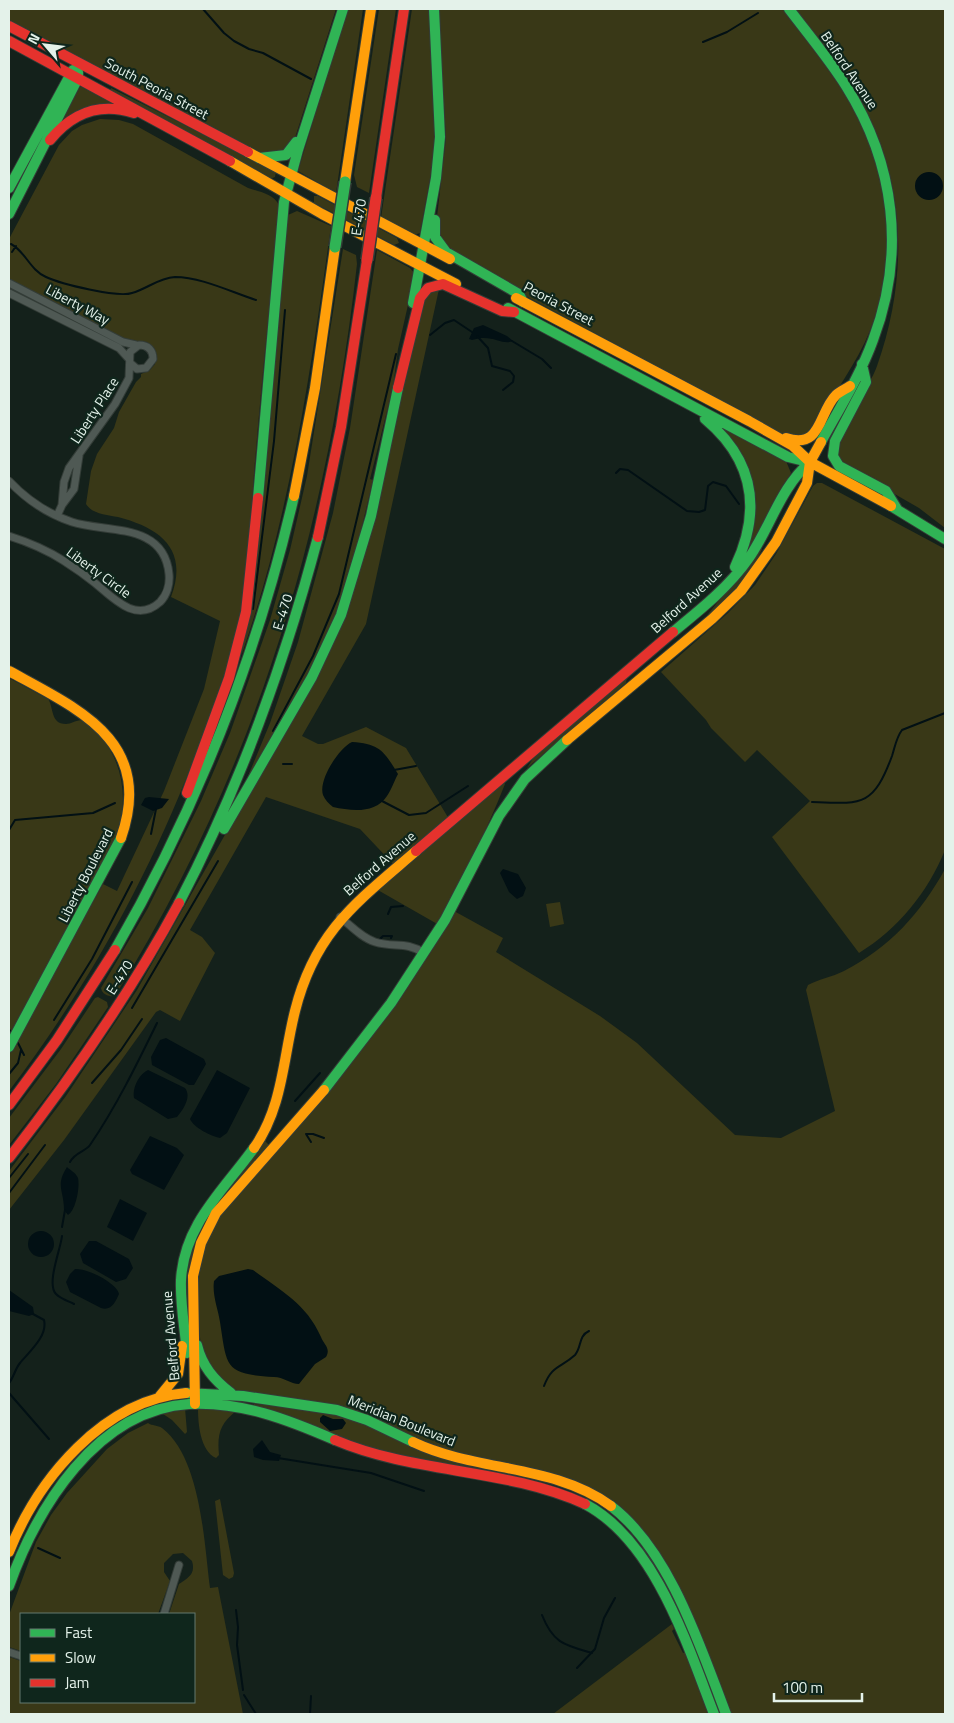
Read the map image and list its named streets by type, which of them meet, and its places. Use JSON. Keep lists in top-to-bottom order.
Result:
{
  "streets": {
    "main road": [
      "Belford Avenue",
      "South Peoria Street",
      "E-470",
      "Peoria Street",
      "Liberty Boulevard",
      "Meridian Boulevard"
    ],
    "street": ["Liberty Way", "Liberty Place", "Liberty Circle"]
  },
  "crossings": [
    ["Belford Avenue", "Peoria Street"],
    ["Belford Avenue", "Meridian Boulevard"],
    ["South Peoria Street", "Peoria Street"],
    ["Liberty Way", "Liberty Place"],
    ["Liberty Place", "Liberty Circle"]
  ],
  "legend": ["Fast", "Slow", "Jam"],
  "scale_bar": "100 m",
  "north": "top left"
}
